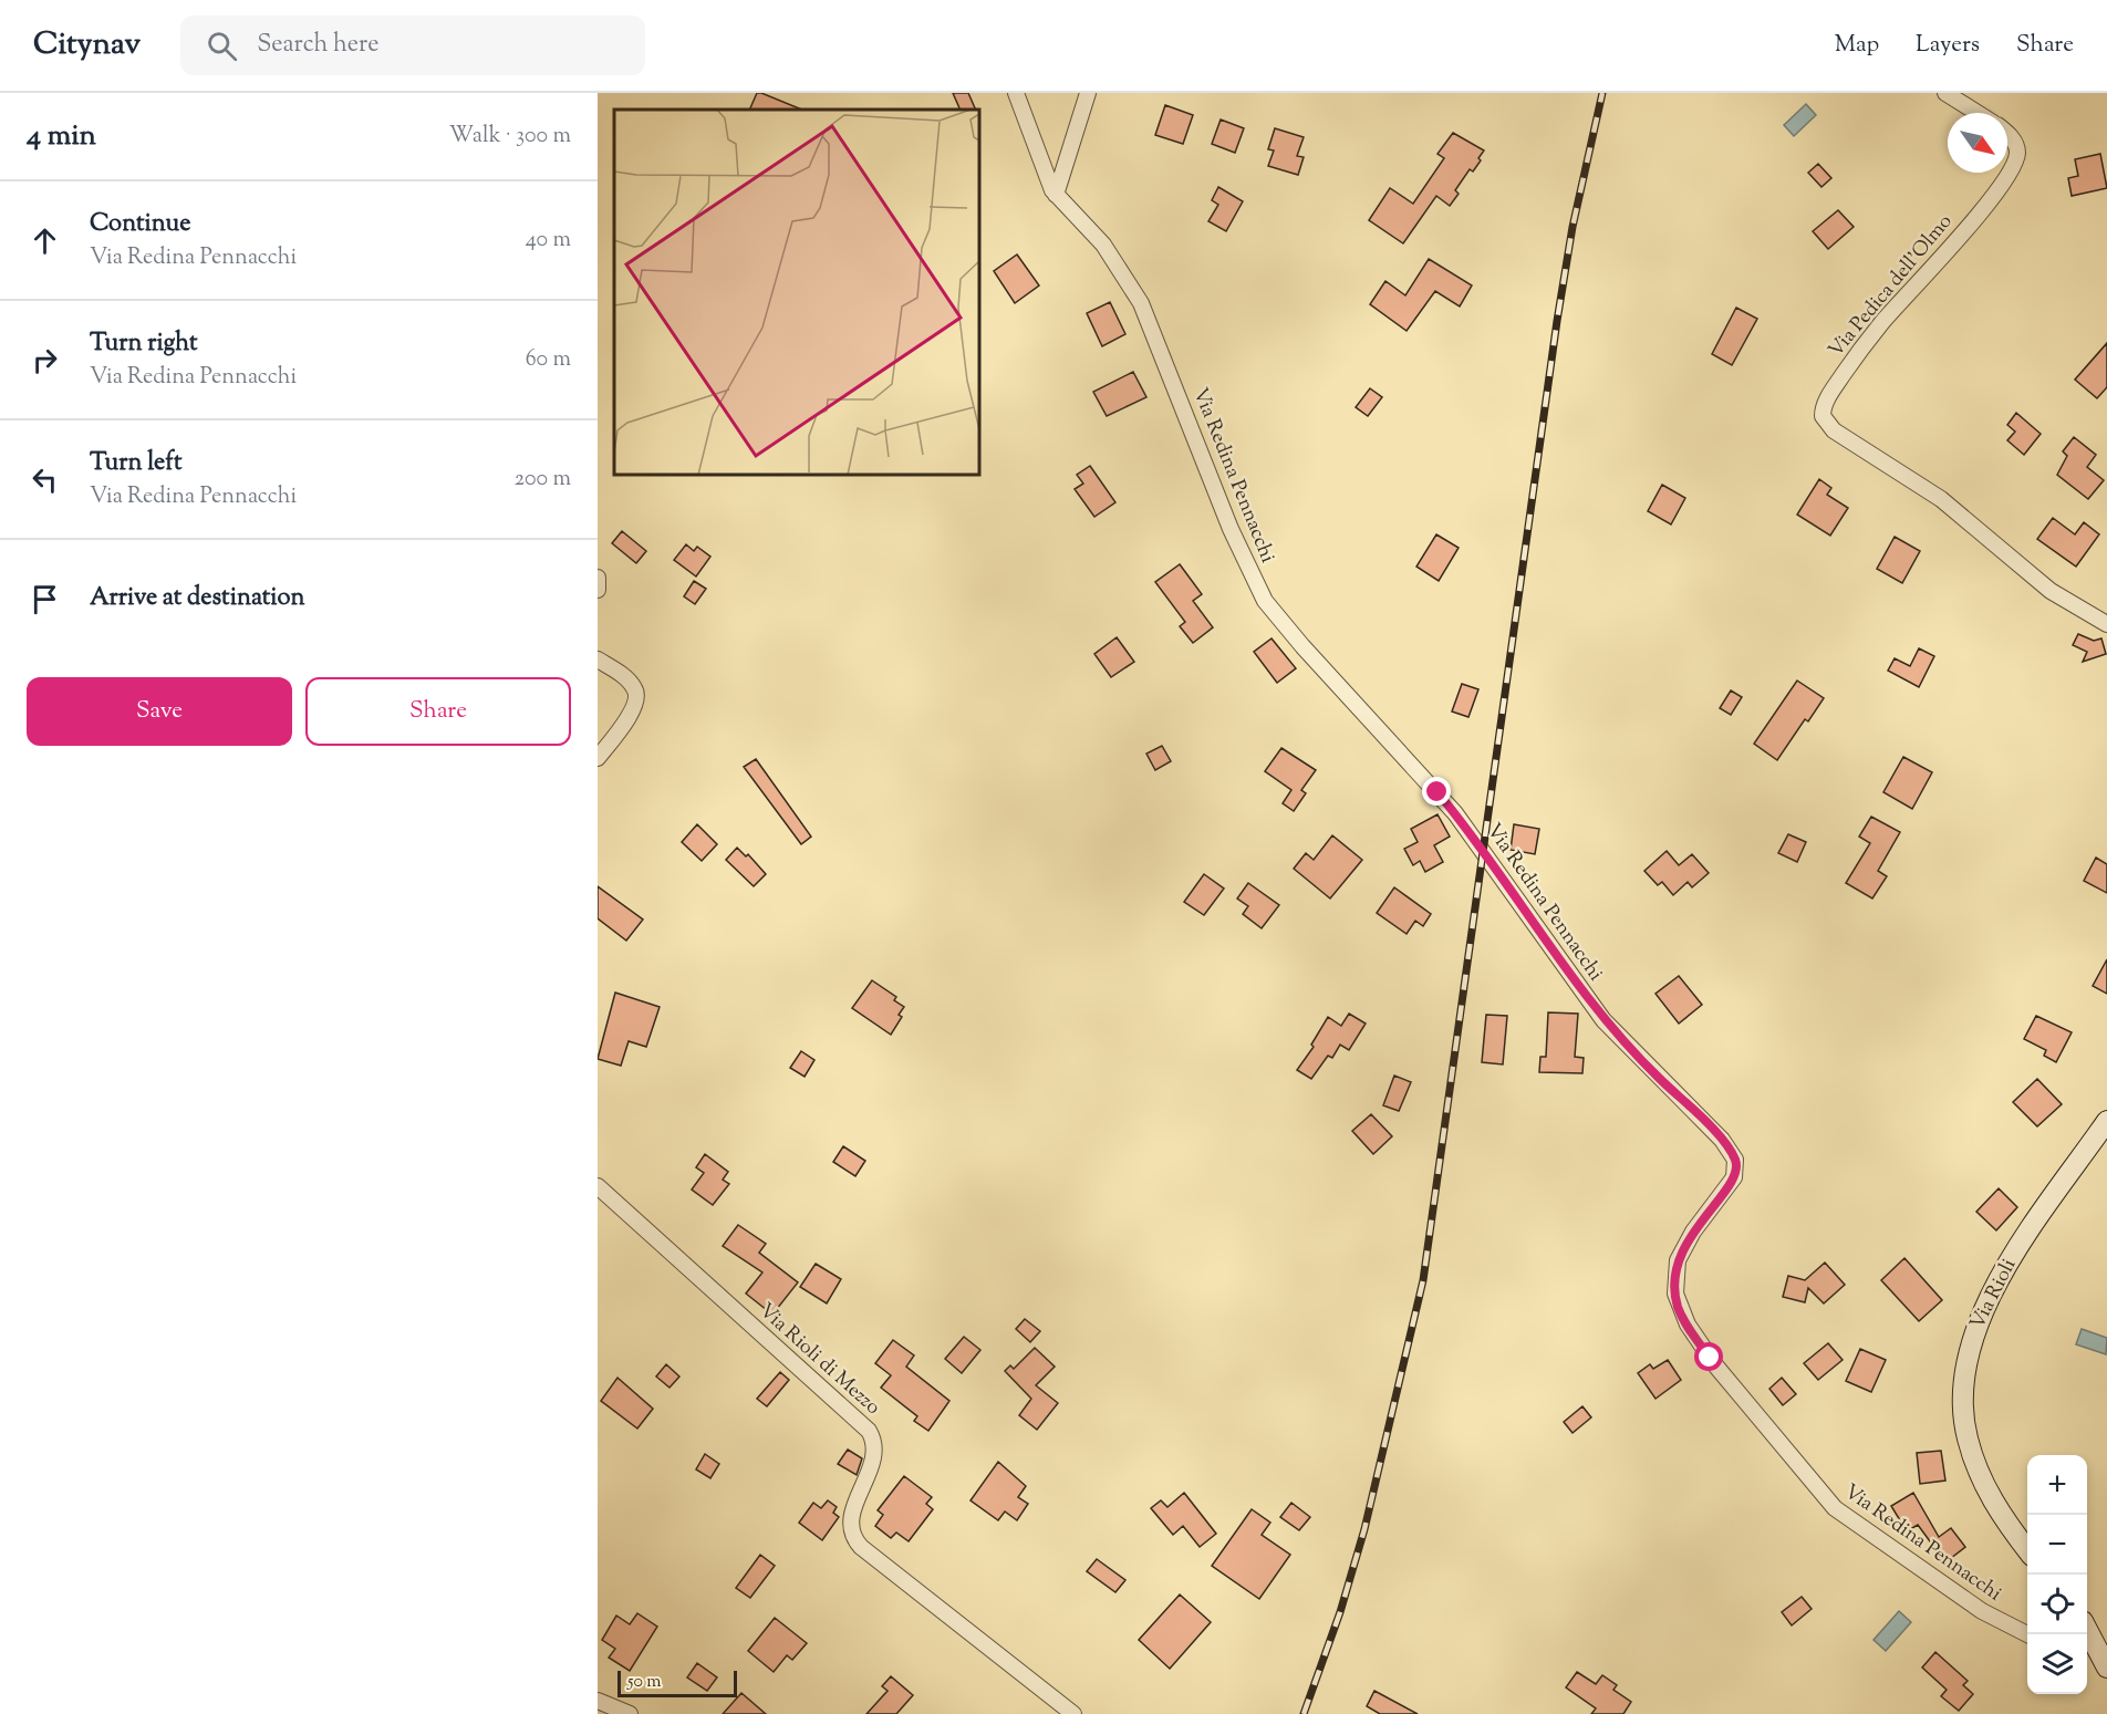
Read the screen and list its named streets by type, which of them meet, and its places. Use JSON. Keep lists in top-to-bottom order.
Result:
{
  "streets": {
    "main road": ["Via Rioli"],
    "street": ["Via Pedica dell'Olmo", "Via Redina Pennacchi", "Via Rioli di Mezzo"]
  },
  "scale_bar": "50 m",
  "north": "bottom right",
  "page": {
    "header": "Citynav",
    "search": "Search here",
    "nav": ["Map", "Layers", "Share"],
    "heading": ["4 min", "Walk · 300 m"],
    "list": [
      ["Continue", "Via Redina Pennacchi", "40 m"],
      ["Turn right", "Via Redina Pennacchi", "60 m"],
      ["Turn left", "Via Redina Pennacchi", "200 m"],
      "Arrive at destination"
    ],
    "buttons": ["Save", "Share"],
    "map_buttons": ["+", "−"],
    "scale": "50 m"
  }
}
